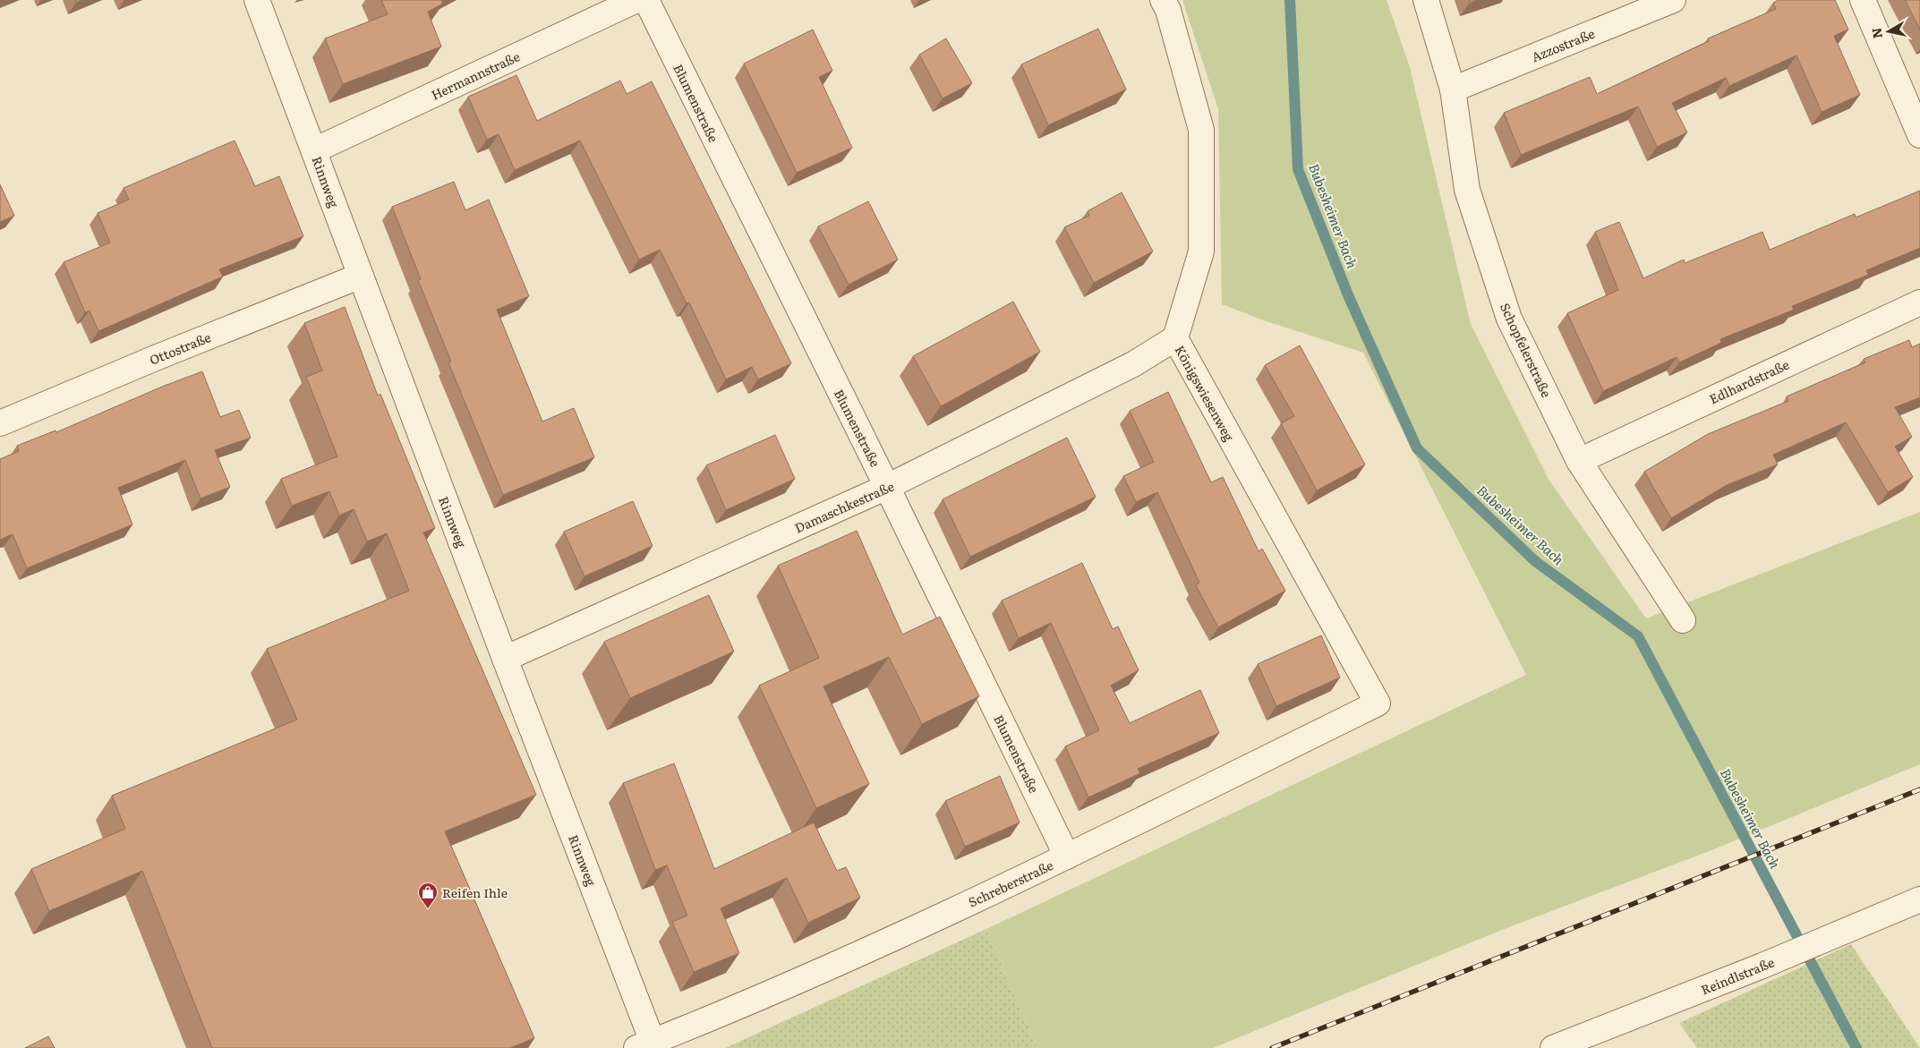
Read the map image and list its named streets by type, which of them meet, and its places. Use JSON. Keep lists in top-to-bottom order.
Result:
{
  "streets": {
    "street": [
      "Azzostraße",
      "Hermannstraße",
      "Blumenstraße",
      "Rinnweg",
      "Ottostraße",
      "Schopfelerstraße",
      "Edlhardstraße",
      "Königswiesenweg",
      "Damaschkestraße",
      "Schreberstraße",
      "Reindlstraße"
    ]
  },
  "crossings": [
    ["Azzostraße", "Schopfelerstraße"],
    ["Hermannstraße", "Rinnweg"],
    ["Blumenstraße", "Damaschkestraße"],
    ["Blumenstraße", "Schreberstraße"],
    ["Rinnweg", "Ottostraße"],
    ["Rinnweg", "Damaschkestraße"],
    ["Rinnweg", "Schreberstraße"],
    ["Schopfelerstraße", "Edlhardstraße"],
    ["Königswiesenweg", "Damaschkestraße"],
    ["Königswiesenweg", "Schreberstraße"]
  ],
  "water": ["Bubesheimer Bach"],
  "places": {
    "shop": ["Reifen Ihle"]
  },
  "north": "left"
}
